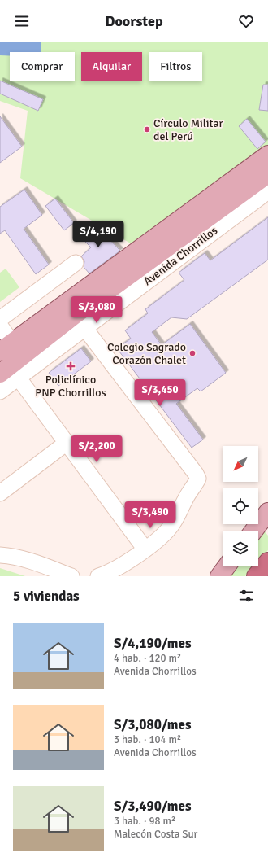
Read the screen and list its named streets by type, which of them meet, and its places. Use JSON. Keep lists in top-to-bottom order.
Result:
{
  "streets": {
    "main road": ["Avenida Chorrillos"]
  },
  "places": {
    "other": ["Círculo Militar del Perú", "Colegio Sagrado Corazón Chalet"],
    "health": ["Policlínico PNP Chorrillos"]
  },
  "north": "bottom left",
  "page": {
    "header": "Doorstep",
    "chip": ["Comprar", "Alquilar", "Filtros"],
    "price": [
      "S/4,190",
      "S/3,080",
      "S/3,450",
      "S/2,200",
      "S/3,490"
    ],
    "heading": "5 viviendas",
    "list": [
      {
        "name": "S/4,190/mes",
        "note": "4 hab. · 120 m² · Avenida Chorrillos"
      },
      {
        "name": "S/3,080/mes",
        "note": "3 hab. · 104 m² · Avenida Chorrillos"
      },
      {
        "name": "S/3,490/mes",
        "note": "3 hab. · 98 m² · Malecón Costa Sur"
      }
    ]
  }
}
